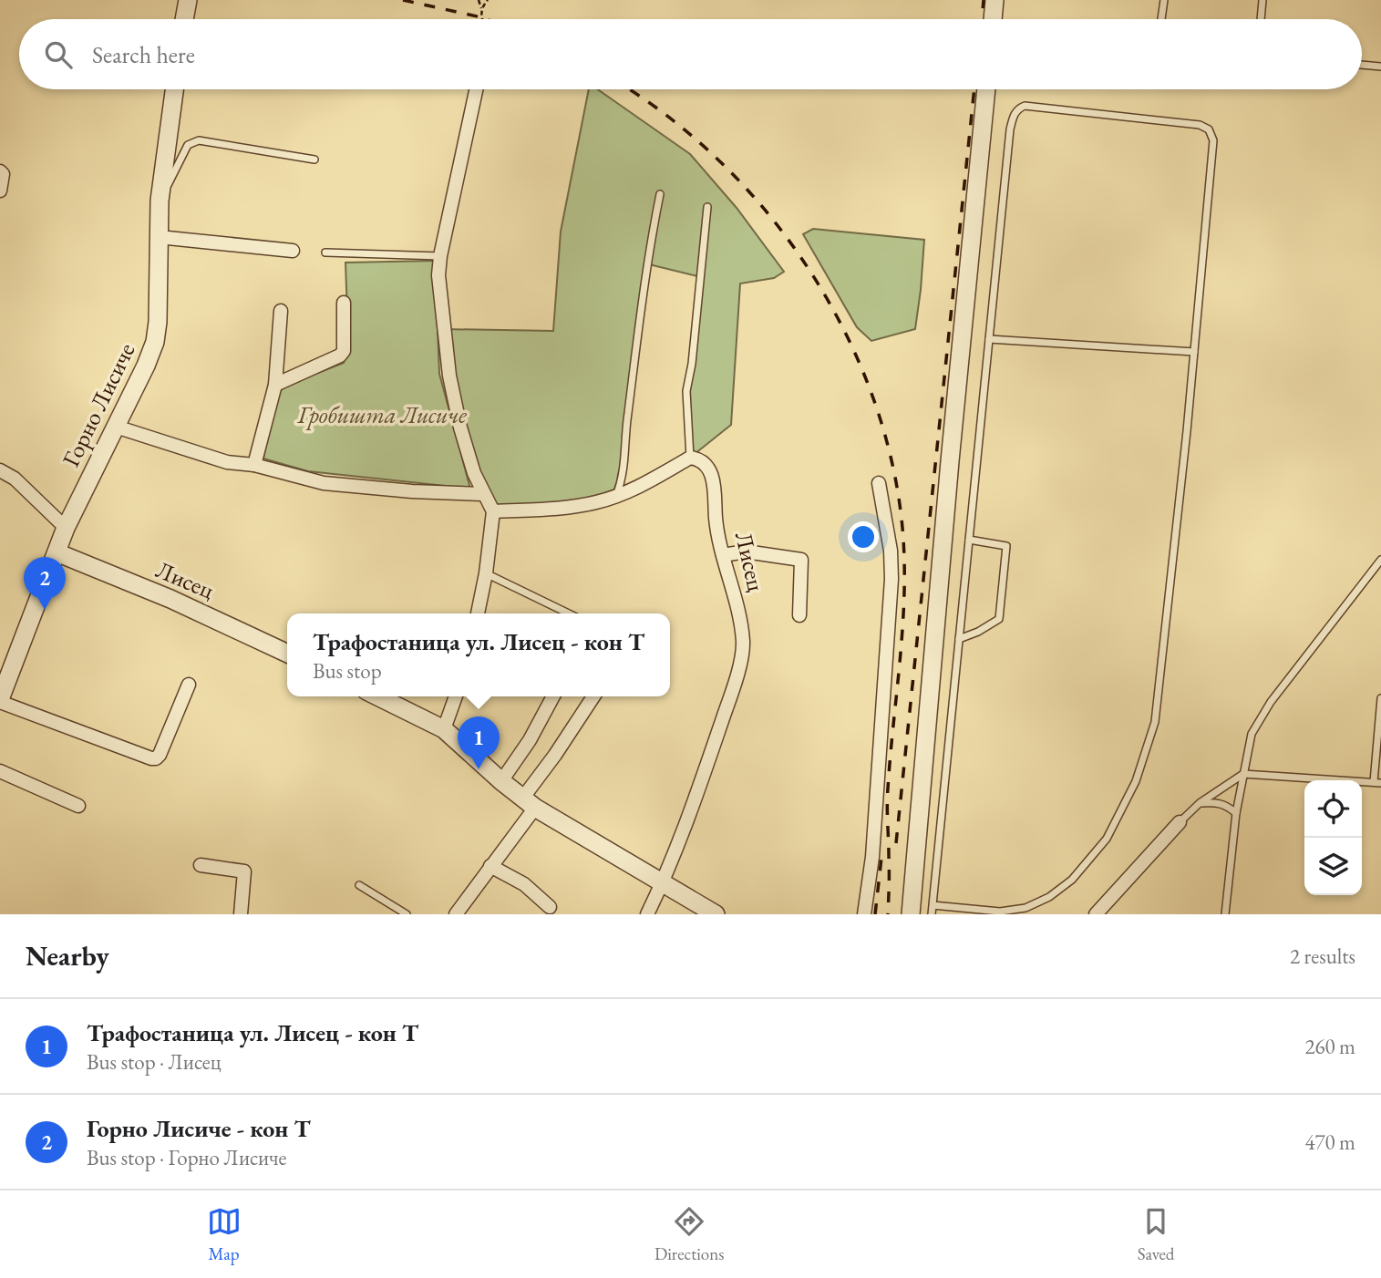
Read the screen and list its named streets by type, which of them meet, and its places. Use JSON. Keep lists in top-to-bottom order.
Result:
{
  "streets": {
    "street": ["Горно Лисиче", "Лисец"]
  },
  "crossings": [
    ["Горно Лисиче", "Лисец"]
  ],
  "parks": ["Гробишта Лисиче"],
  "page": {
    "search": "Search here",
    "pins": ["2", "1"],
    "popup": ["Трафостаница ул. Лисец - кон Т", "Bus stop"],
    "heading": ["Nearby", "2 results"],
    "list": [
      {
        "mark": "1",
        "name": "Трафостаница ул. Лисец - кон Т",
        "note": "Bus stop · Лисец",
        "value": "260 m"
      },
      {
        "mark": "2",
        "name": "Горно Лисиче - кон Т",
        "note": "Bus stop · Горно Лисиче",
        "value": "470 m"
      }
    ],
    "nav": ["Map", "Directions", "Saved"]
  }
}
